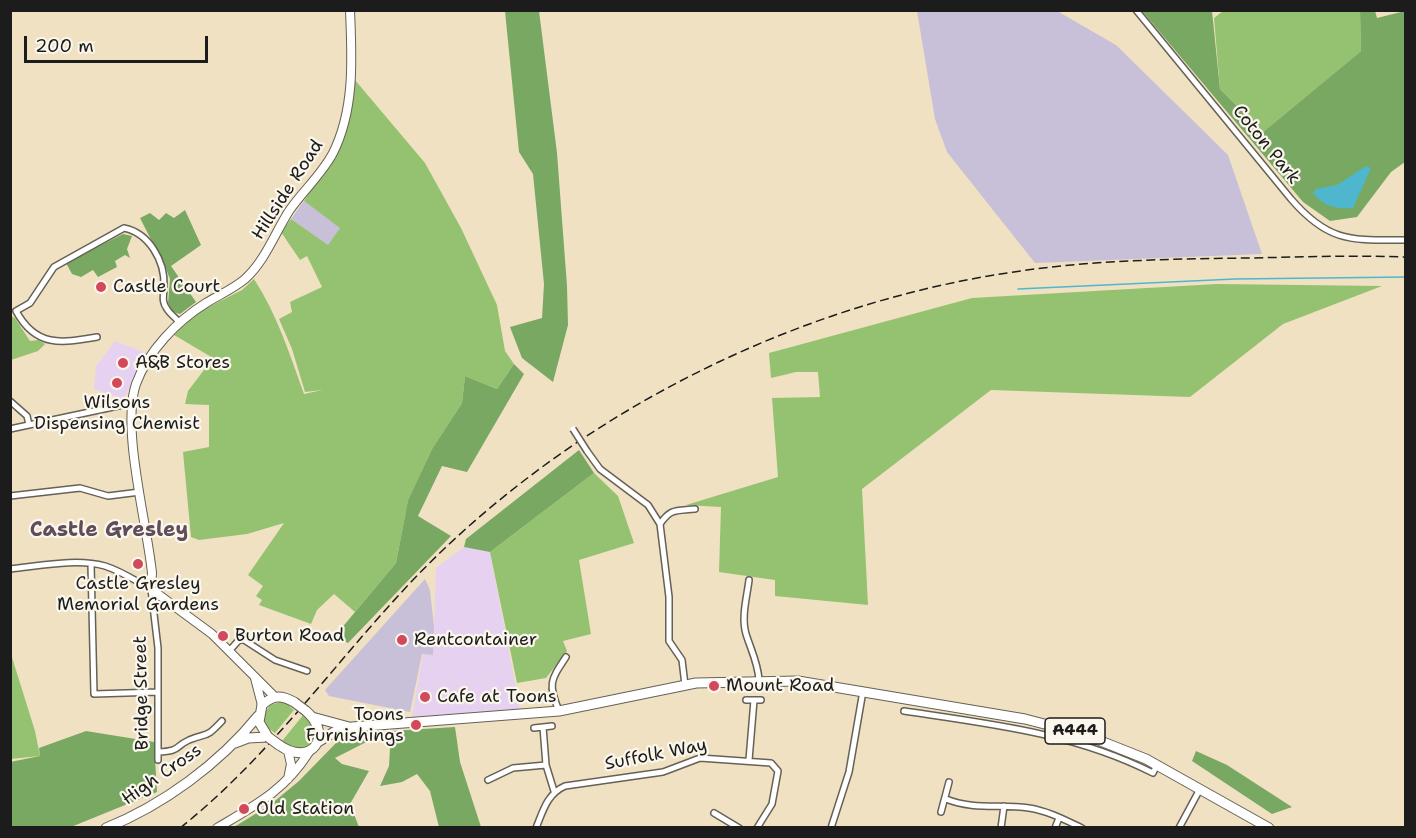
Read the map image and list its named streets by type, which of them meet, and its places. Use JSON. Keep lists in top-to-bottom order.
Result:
{
  "streets": {
    "highway": ["A444", "High Cross"],
    "street": [
      "Coton Park",
      "Hillside Road",
      "Bridge Street",
      "Suffolk Way"
    ]
  },
  "crossings": [
    ["A444", "High Cross"]
  ],
  "districts": ["Castle Gresley"],
  "places": [
    "Castle Court",
    "A&B Stores",
    "Wilsons Dispensing Chemist",
    "Castle Gresley Memorial Gardens",
    "Burton Road",
    "Rentcontainer",
    "Mount Road",
    "Cafe at Toons",
    "Toons Furnishings",
    "Old Station"
  ],
  "scale_bar": "200 m"
}
